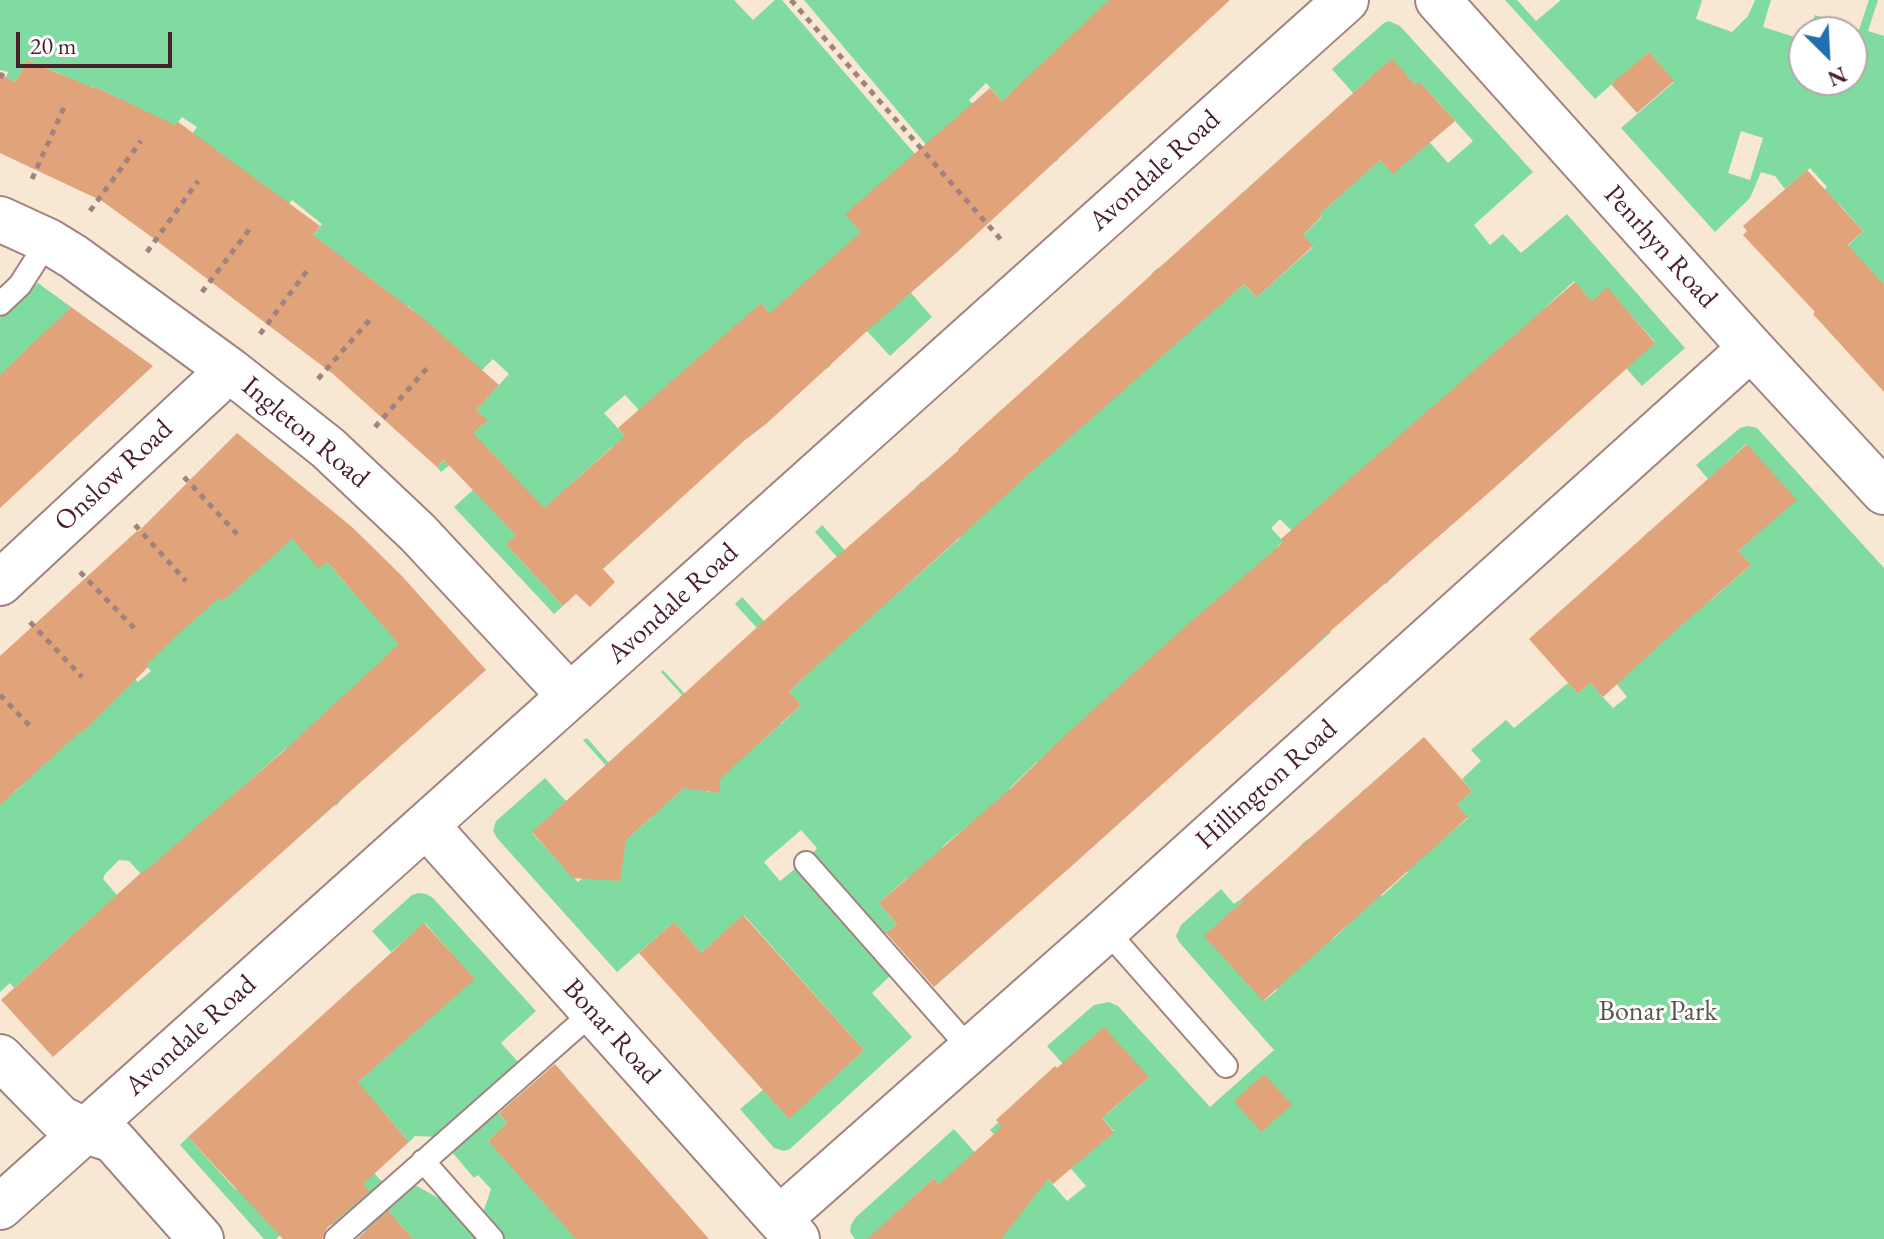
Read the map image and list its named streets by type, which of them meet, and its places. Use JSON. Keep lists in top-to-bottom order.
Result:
{
  "streets": {
    "street": [
      "Avondale Road",
      "Penrhyn Road",
      "Ingleton Road",
      "Onslow Road",
      "Hillington Road",
      "Bonar Road"
    ]
  },
  "crossings": [
    ["Avondale Road", "Ingleton Road"],
    ["Avondale Road", "Bonar Road"],
    ["Penrhyn Road", "Hillington Road"],
    ["Ingleton Road", "Onslow Road"],
    ["Hillington Road", "Bonar Road"]
  ],
  "parks": ["Bonar Park"],
  "scale_bar": "20 m",
  "north": "bottom right"
}
